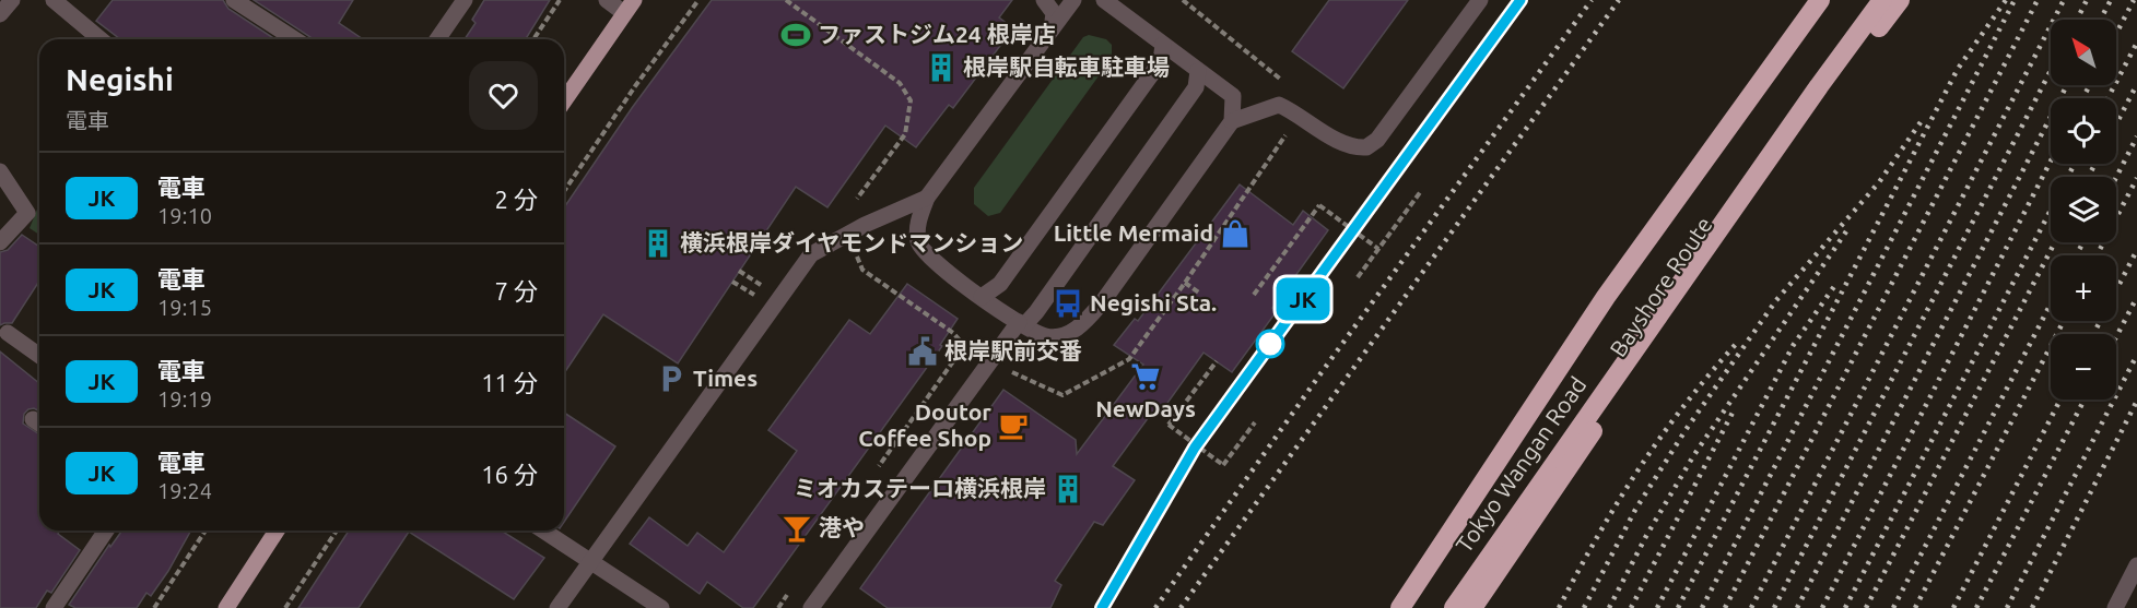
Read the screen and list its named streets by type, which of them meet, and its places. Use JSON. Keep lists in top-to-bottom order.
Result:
{
  "streets": {
    "highway": ["Bayshore Route", "Tokyo Wangan Road"]
  },
  "places": {
    "sports": ["ファストジム24 根岸店"],
    "building": ["根岸駅自転車駐車場", "横浜根岸ダイヤモンドマンション", "ミオカステーロ横浜根岸"],
    "shop": ["Little Mermaid"],
    "bus stop": ["Negishi Sta."],
    "public building": ["根岸駅前交番"],
    "supermarket": ["NewDays"],
    "parking": ["Times"],
    "cafe": ["Doutor Coffee Shop"],
    "bar": ["港や"]
  },
  "north": "top left",
  "page": {
    "on_map": "JK",
    "map_buttons": ["+", "−"],
    "heading": ["Negishi", "電車"],
    "list": [
      {
        "mark": "JK",
        "name": "電車",
        "note": "19:10",
        "value": "2 分"
      },
      {
        "mark": "JK",
        "name": "電車",
        "note": "19:15",
        "value": "7 分"
      },
      {
        "mark": "JK",
        "name": "電車",
        "note": "19:19",
        "value": "11 分"
      },
      {
        "mark": "JK",
        "name": "電車",
        "note": "19:24",
        "value": "16 分"
      }
    ]
  }
}
